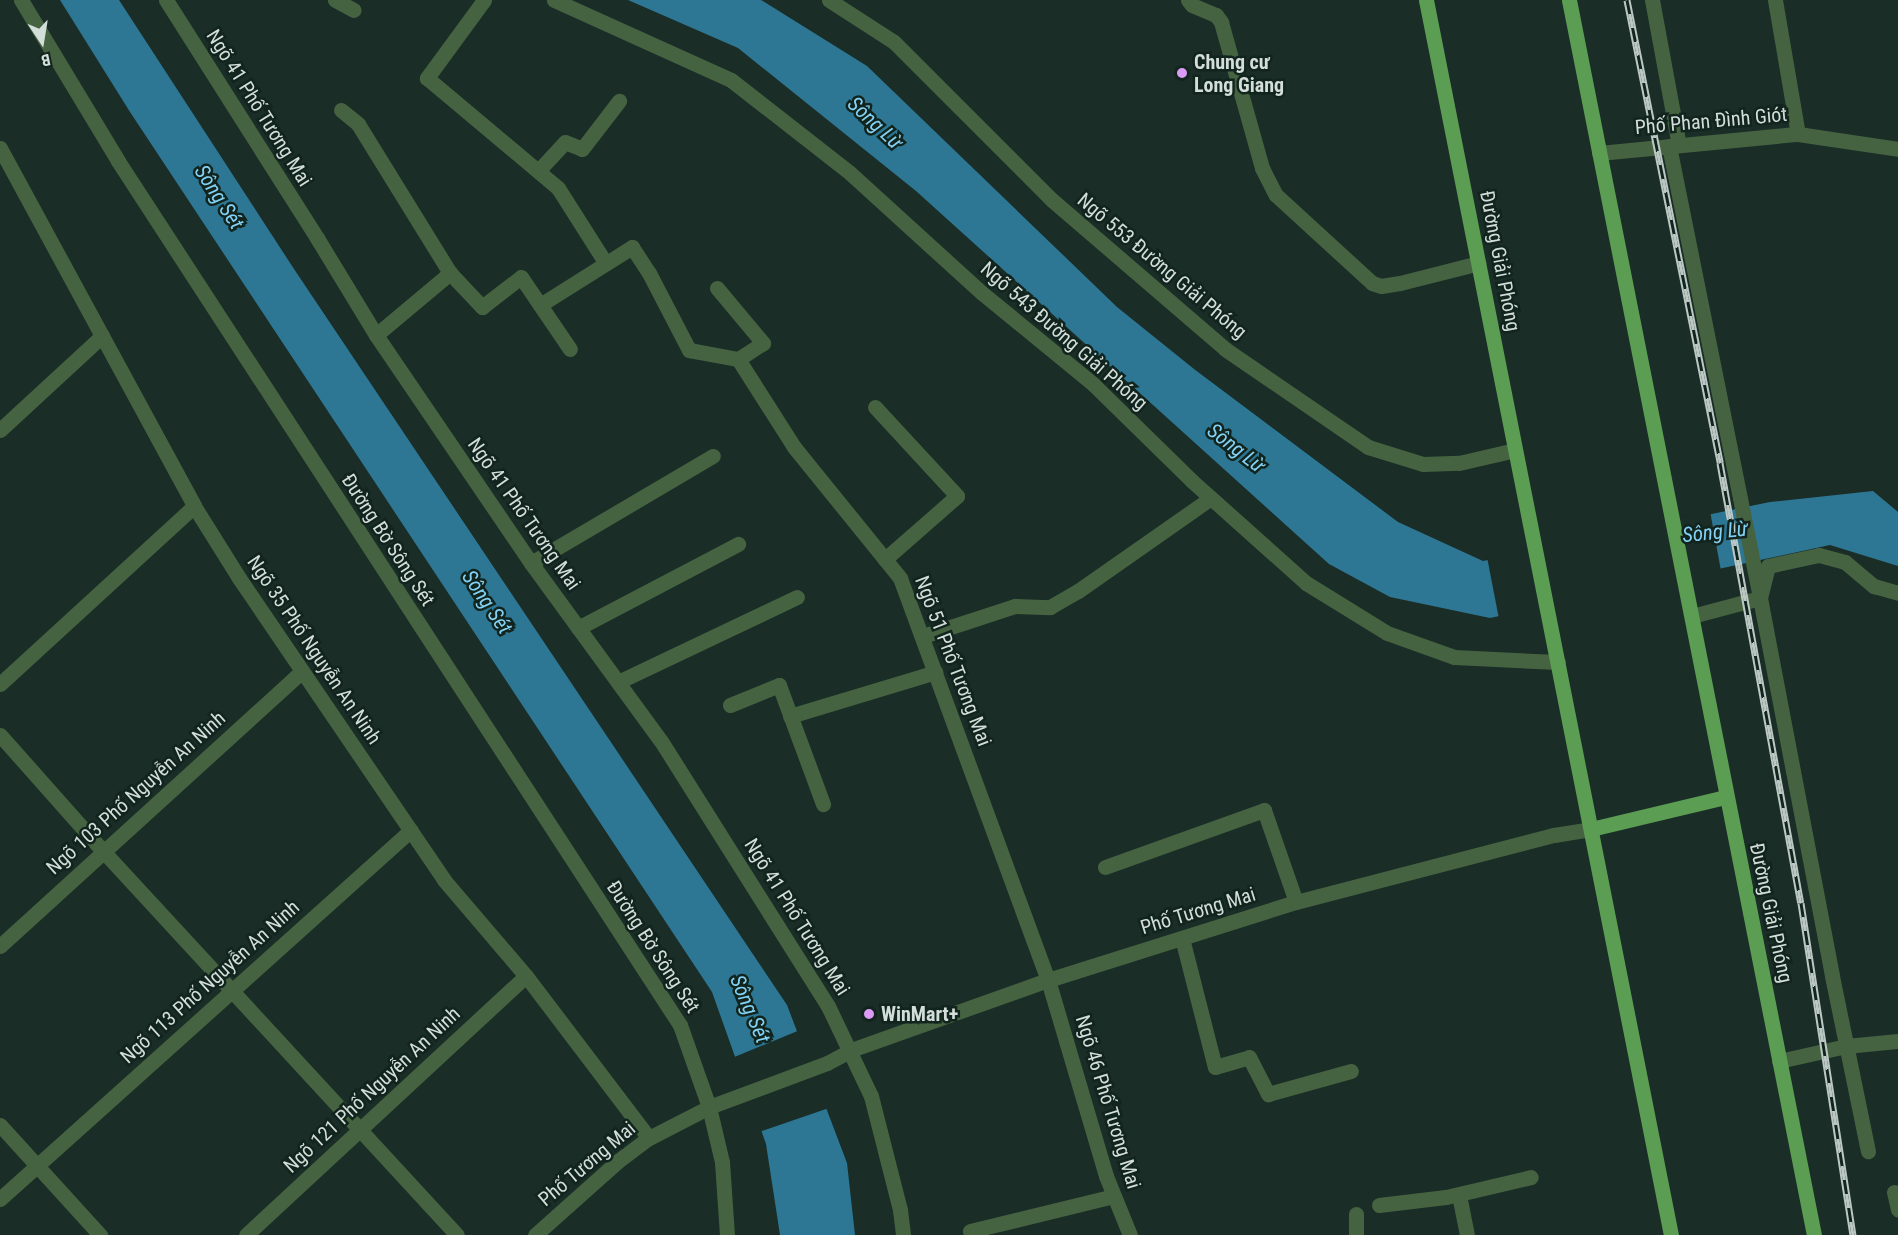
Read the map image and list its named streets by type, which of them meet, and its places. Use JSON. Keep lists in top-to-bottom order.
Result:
{
  "streets": {
    "main road": ["Đường Giải Phóng"],
    "street": [
      "Ngõ 41 Phố Tương Mai",
      "Phố Phan Đình Giót",
      "Ngõ 553 Đường Giải Phóng",
      "Ngõ 543 Đường Giải Phóng",
      "Đường Bờ Sông Sét",
      "Ngõ 35 Phố Nguyễn An Ninh",
      "Ngõ 51 Phố Tương Mai",
      "Ngõ 103 Phố Nguyễn An Ninh",
      "Phố Tương Mai",
      "Ngõ 113 Phố Nguyễn An Ninh",
      "Ngõ 121 Phố Nguyễn An Ninh",
      "Ngõ 46 Phố Tương Mai"
    ]
  },
  "crossings": [
    ["Ngõ 41 Phố Tương Mai", "Phố Tương Mai"],
    ["Phố Phan Đình Giót", "Đường Giải Phóng"],
    ["Đường Giải Phóng", "Ngõ 553 Đường Giải Phóng"],
    ["Đường Giải Phóng", "Ngõ 543 Đường Giải Phóng"],
    ["Đường Bờ Sông Sét", "Phố Tương Mai"],
    ["Ngõ 35 Phố Nguyễn An Ninh", "Ngõ 103 Phố Nguyễn An Ninh"],
    ["Ngõ 35 Phố Nguyễn An Ninh", "Phố Tương Mai"],
    ["Ngõ 35 Phố Nguyễn An Ninh", "Ngõ 113 Phố Nguyễn An Ninh"],
    ["Ngõ 35 Phố Nguyễn An Ninh", "Ngõ 121 Phố Nguyễn An Ninh"],
    ["Ngõ 51 Phố Tương Mai", "Phố Tương Mai"],
    ["Ngõ 51 Phố Tương Mai", "Ngõ 46 Phố Tương Mai"],
    ["Phố Tương Mai", "Ngõ 46 Phố Tương Mai"]
  ],
  "water": ["Sông Lừ", "Sông Sét"],
  "places": ["Chung cư Long Giang", "WinMart+"],
  "north": "bottom"
}
